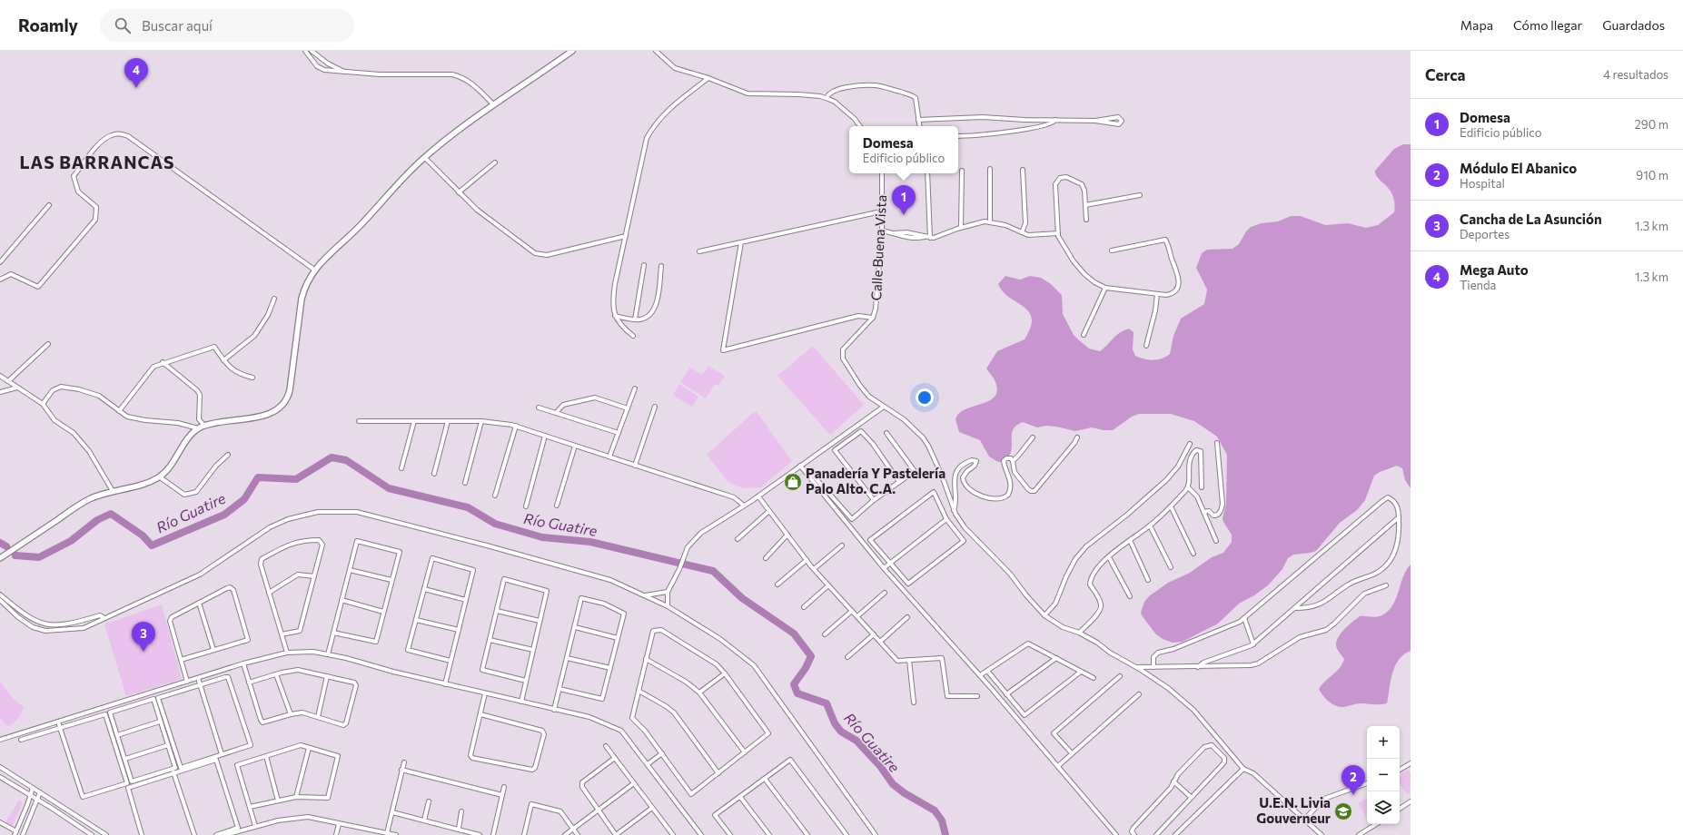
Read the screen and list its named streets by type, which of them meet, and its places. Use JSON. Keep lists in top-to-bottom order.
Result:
{
  "streets": {
    "street": ["Calle Buena Vista"]
  },
  "districts": ["LAS BARRANCAS"],
  "water": ["Río Guatire"],
  "places": {
    "shop": ["Panadería Y Pastelería Palo Alto. C.A."],
    "school or university": ["U.E.N. Livia Gouverneur"]
  },
  "page": {
    "header": "Roamly",
    "search": "Buscar aquí",
    "nav": ["Mapa", "Cómo llegar", "Guardados"],
    "heading": ["Cerca", "4 resultados"],
    "pins": [
      "4",
      "1",
      "3",
      "2"
    ],
    "list": [
      {
        "mark": "1",
        "name": "Domesa",
        "note": "Edificio público",
        "value": "290 m"
      },
      {
        "mark": "2",
        "name": "Módulo El Abanico",
        "note": "Hospital",
        "value": "910 m"
      },
      {
        "mark": "3",
        "name": "Cancha de La Asunción",
        "note": "Deportes",
        "value": "1.3 km"
      },
      {
        "mark": "4",
        "name": "Mega Auto",
        "note": "Tienda",
        "value": "1.3 km"
      }
    ],
    "popup": ["Domesa", "Edificio público"],
    "map_buttons": ["+", "−"]
  }
}
